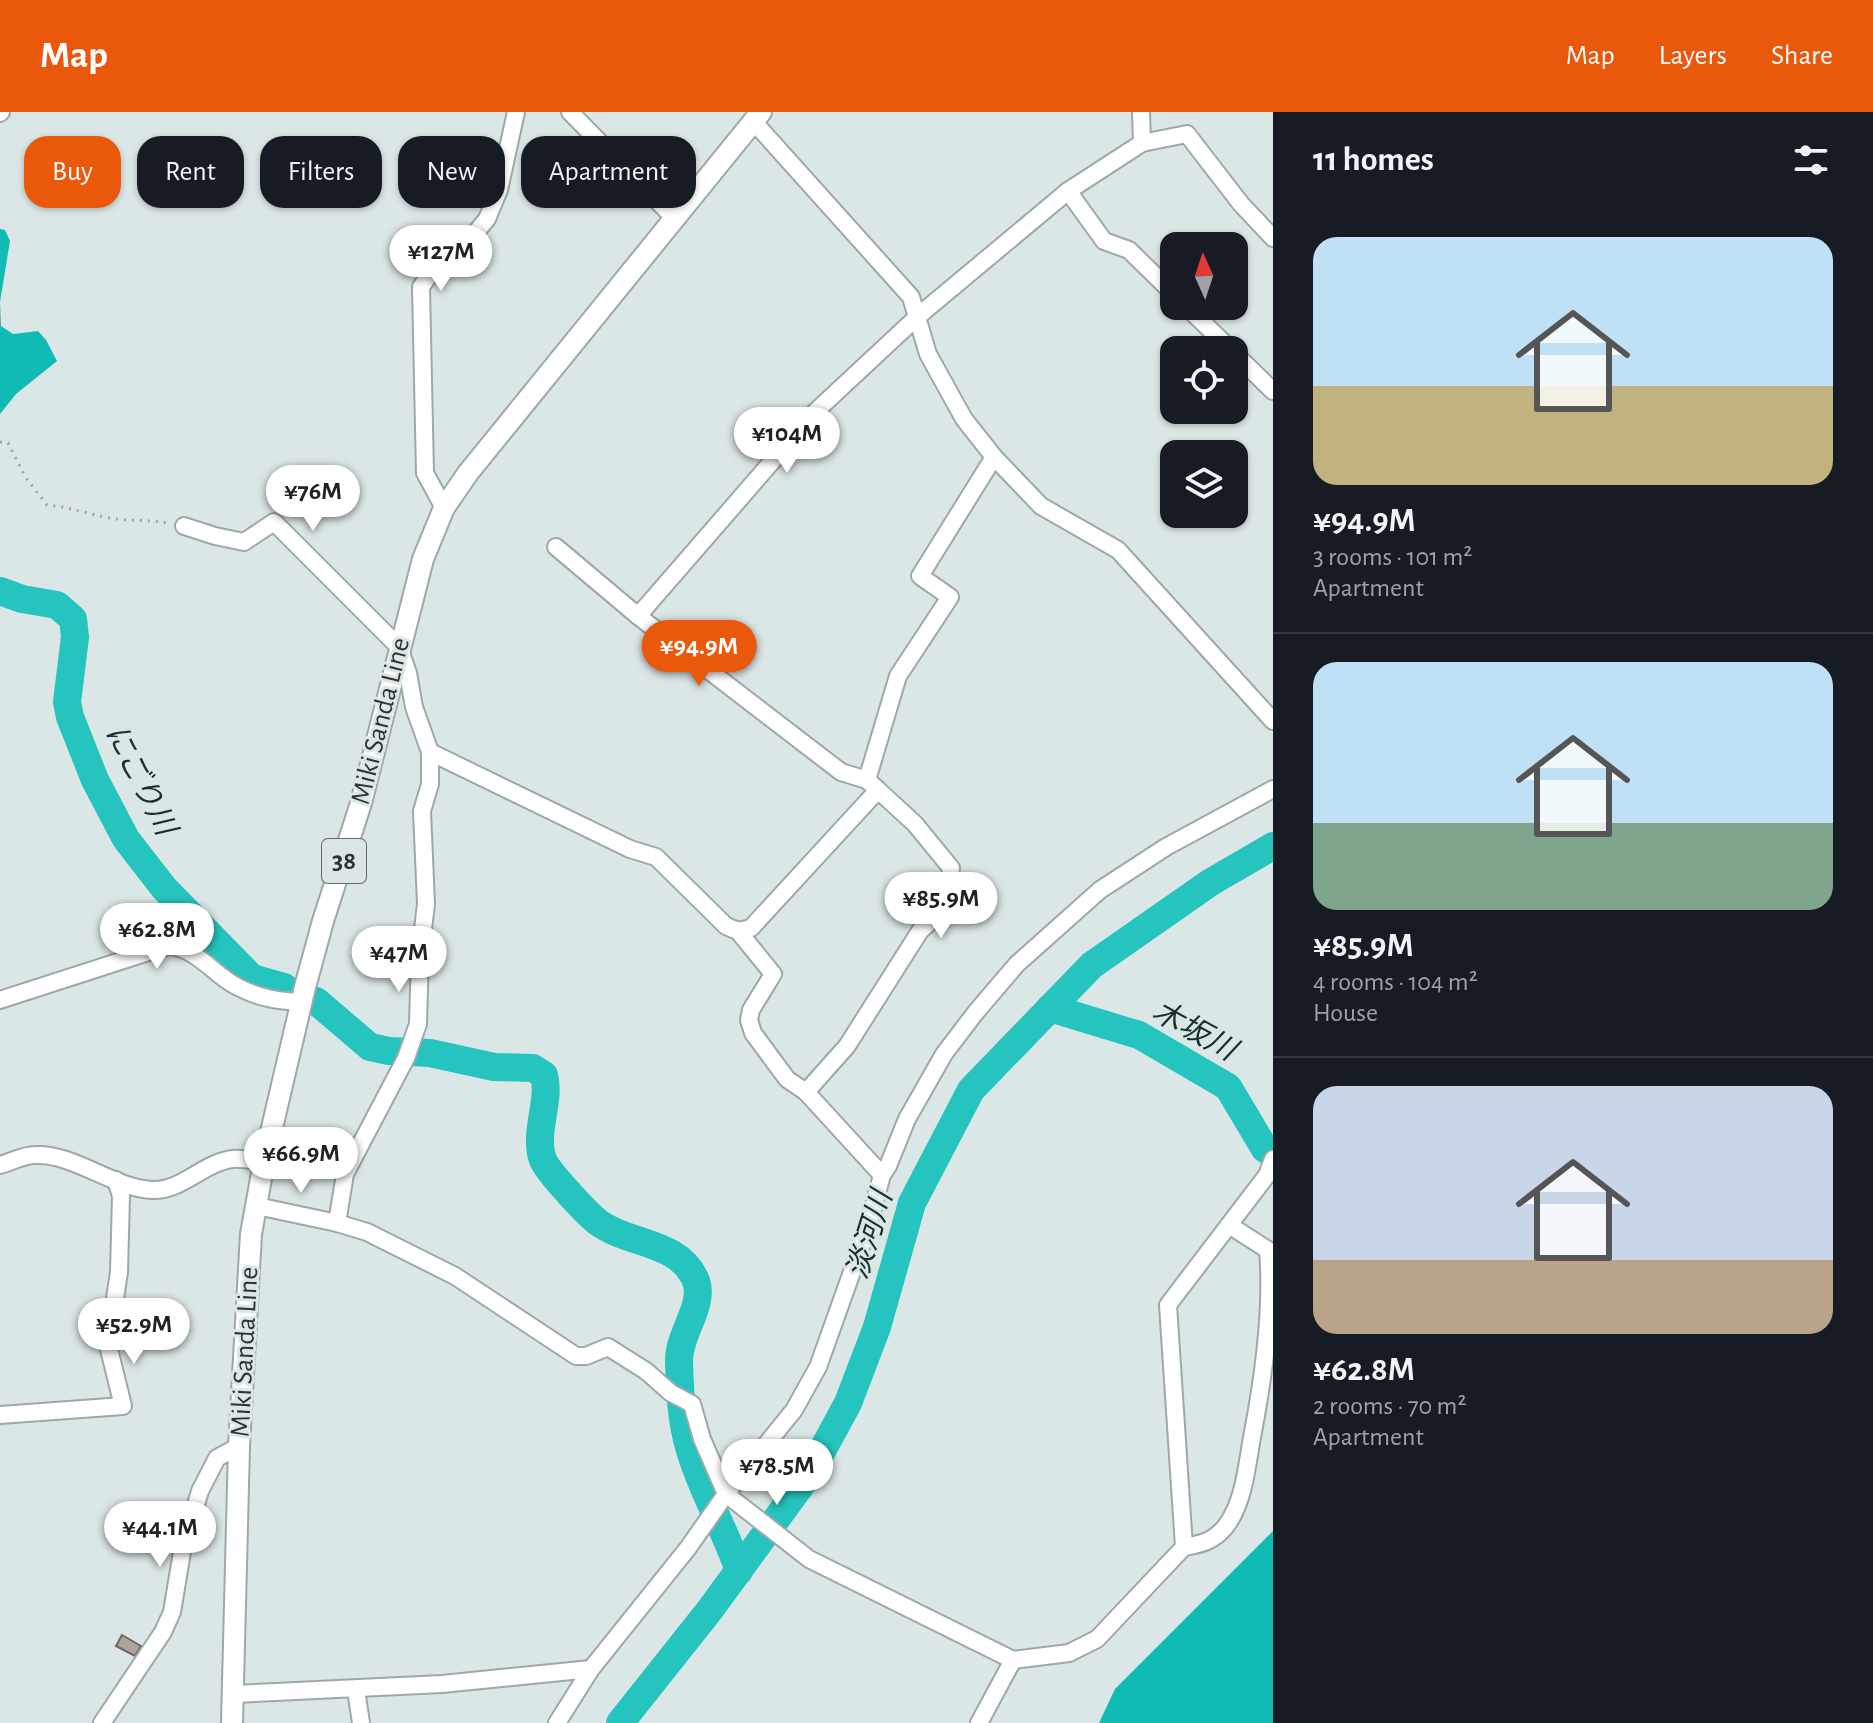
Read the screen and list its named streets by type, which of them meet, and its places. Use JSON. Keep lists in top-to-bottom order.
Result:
{
  "streets": {
    "main road": ["Miki Sanda Line", "38"]
  },
  "water": ["にごり川", "木坂川", "淡河川"],
  "north": "top",
  "page": {
    "header": "Map",
    "nav": ["Map", "Layers", "Share"],
    "heading": "11 homes",
    "chip": [
      "Buy",
      "Rent",
      "Filters",
      "New",
      "Apartment"
    ],
    "list": [
      {
        "name": "¥94.9M",
        "note": "3 rooms · 101 m² · Apartment"
      },
      {
        "name": "¥85.9M",
        "note": "4 rooms · 104 m² · House"
      },
      {
        "name": "¥62.8M",
        "note": "2 rooms · 70 m² · Apartment"
      }
    ],
    "price": [
      "¥127M",
      "¥104M",
      "¥76M",
      "¥94.9M",
      "¥85.9M",
      "¥62.8M",
      "¥47M",
      "¥66.9M",
      "¥52.9M",
      "¥78.5M",
      "¥44.1M"
    ]
  }
}
